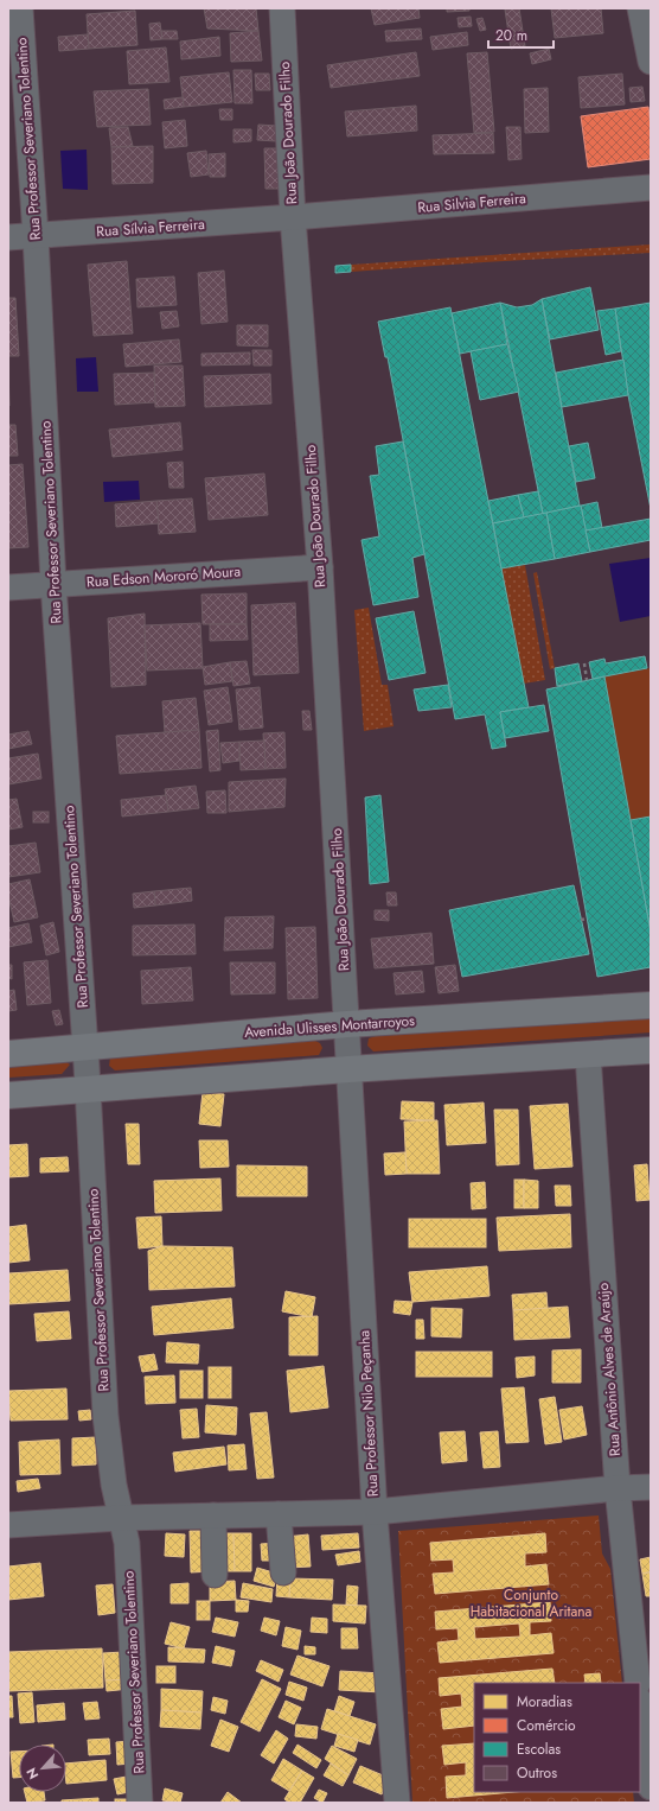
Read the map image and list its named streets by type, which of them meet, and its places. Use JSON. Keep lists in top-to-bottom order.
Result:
{
  "streets": {
    "main road": ["Avenida Ulisses Montarroyos"],
    "street": [
      "Rua João Dourado Filho",
      "Rua Professor Severiano Tolentino",
      "Rua Silvia Ferreira",
      "Rua Sílvia Ferreira",
      "Rua Edson Mororó Moura",
      "Rua Antônio Alves de Araújo",
      "Rua Professor Nilo Peçanha"
    ]
  },
  "crossings": [
    ["Rua João Dourado Filho", "Rua Silvia Ferreira"],
    ["Rua João Dourado Filho", "Rua Sílvia Ferreira"],
    ["Rua João Dourado Filho", "Rua Edson Mororó Moura"],
    ["Rua João Dourado Filho", "Avenida Ulisses Montarroyos"],
    ["Rua João Dourado Filho", "Rua Professor Nilo Peçanha"],
    ["Rua Professor Severiano Tolentino", "Rua Sílvia Ferreira"],
    ["Rua Professor Severiano Tolentino", "Rua Edson Mororó Moura"],
    ["Rua Professor Severiano Tolentino", "Avenida Ulisses Montarroyos"],
    ["Rua Silvia Ferreira", "Rua Sílvia Ferreira"],
    ["Avenida Ulisses Montarroyos", "Rua Professor Nilo Peçanha"]
  ],
  "parks": ["Conjunto Habitacional Aritana"],
  "legend": [
    "Moradias",
    "Comércio",
    "Escolas",
    "Outros"
  ],
  "scale_bar": "20 m",
  "north": "bottom left"
}
